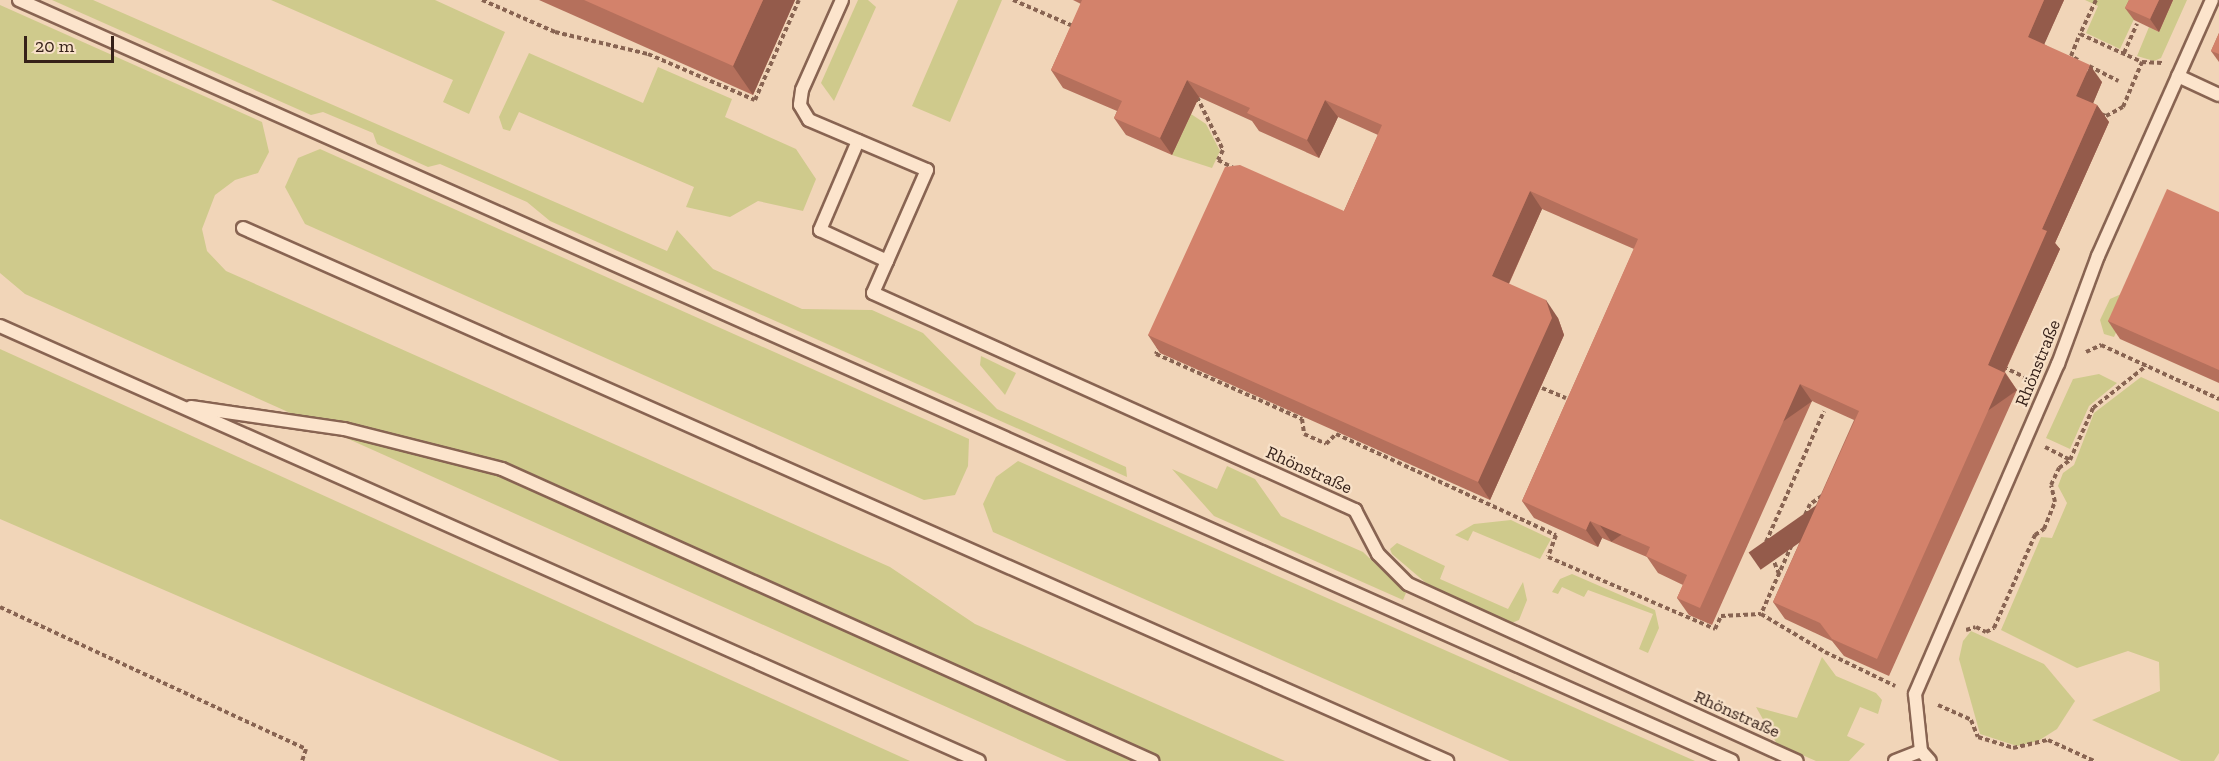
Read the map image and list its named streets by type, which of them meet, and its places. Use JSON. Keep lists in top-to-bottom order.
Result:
{
  "streets": {
    "lane": ["Rhönstraße"]
  },
  "scale_bar": "20 m"
}
